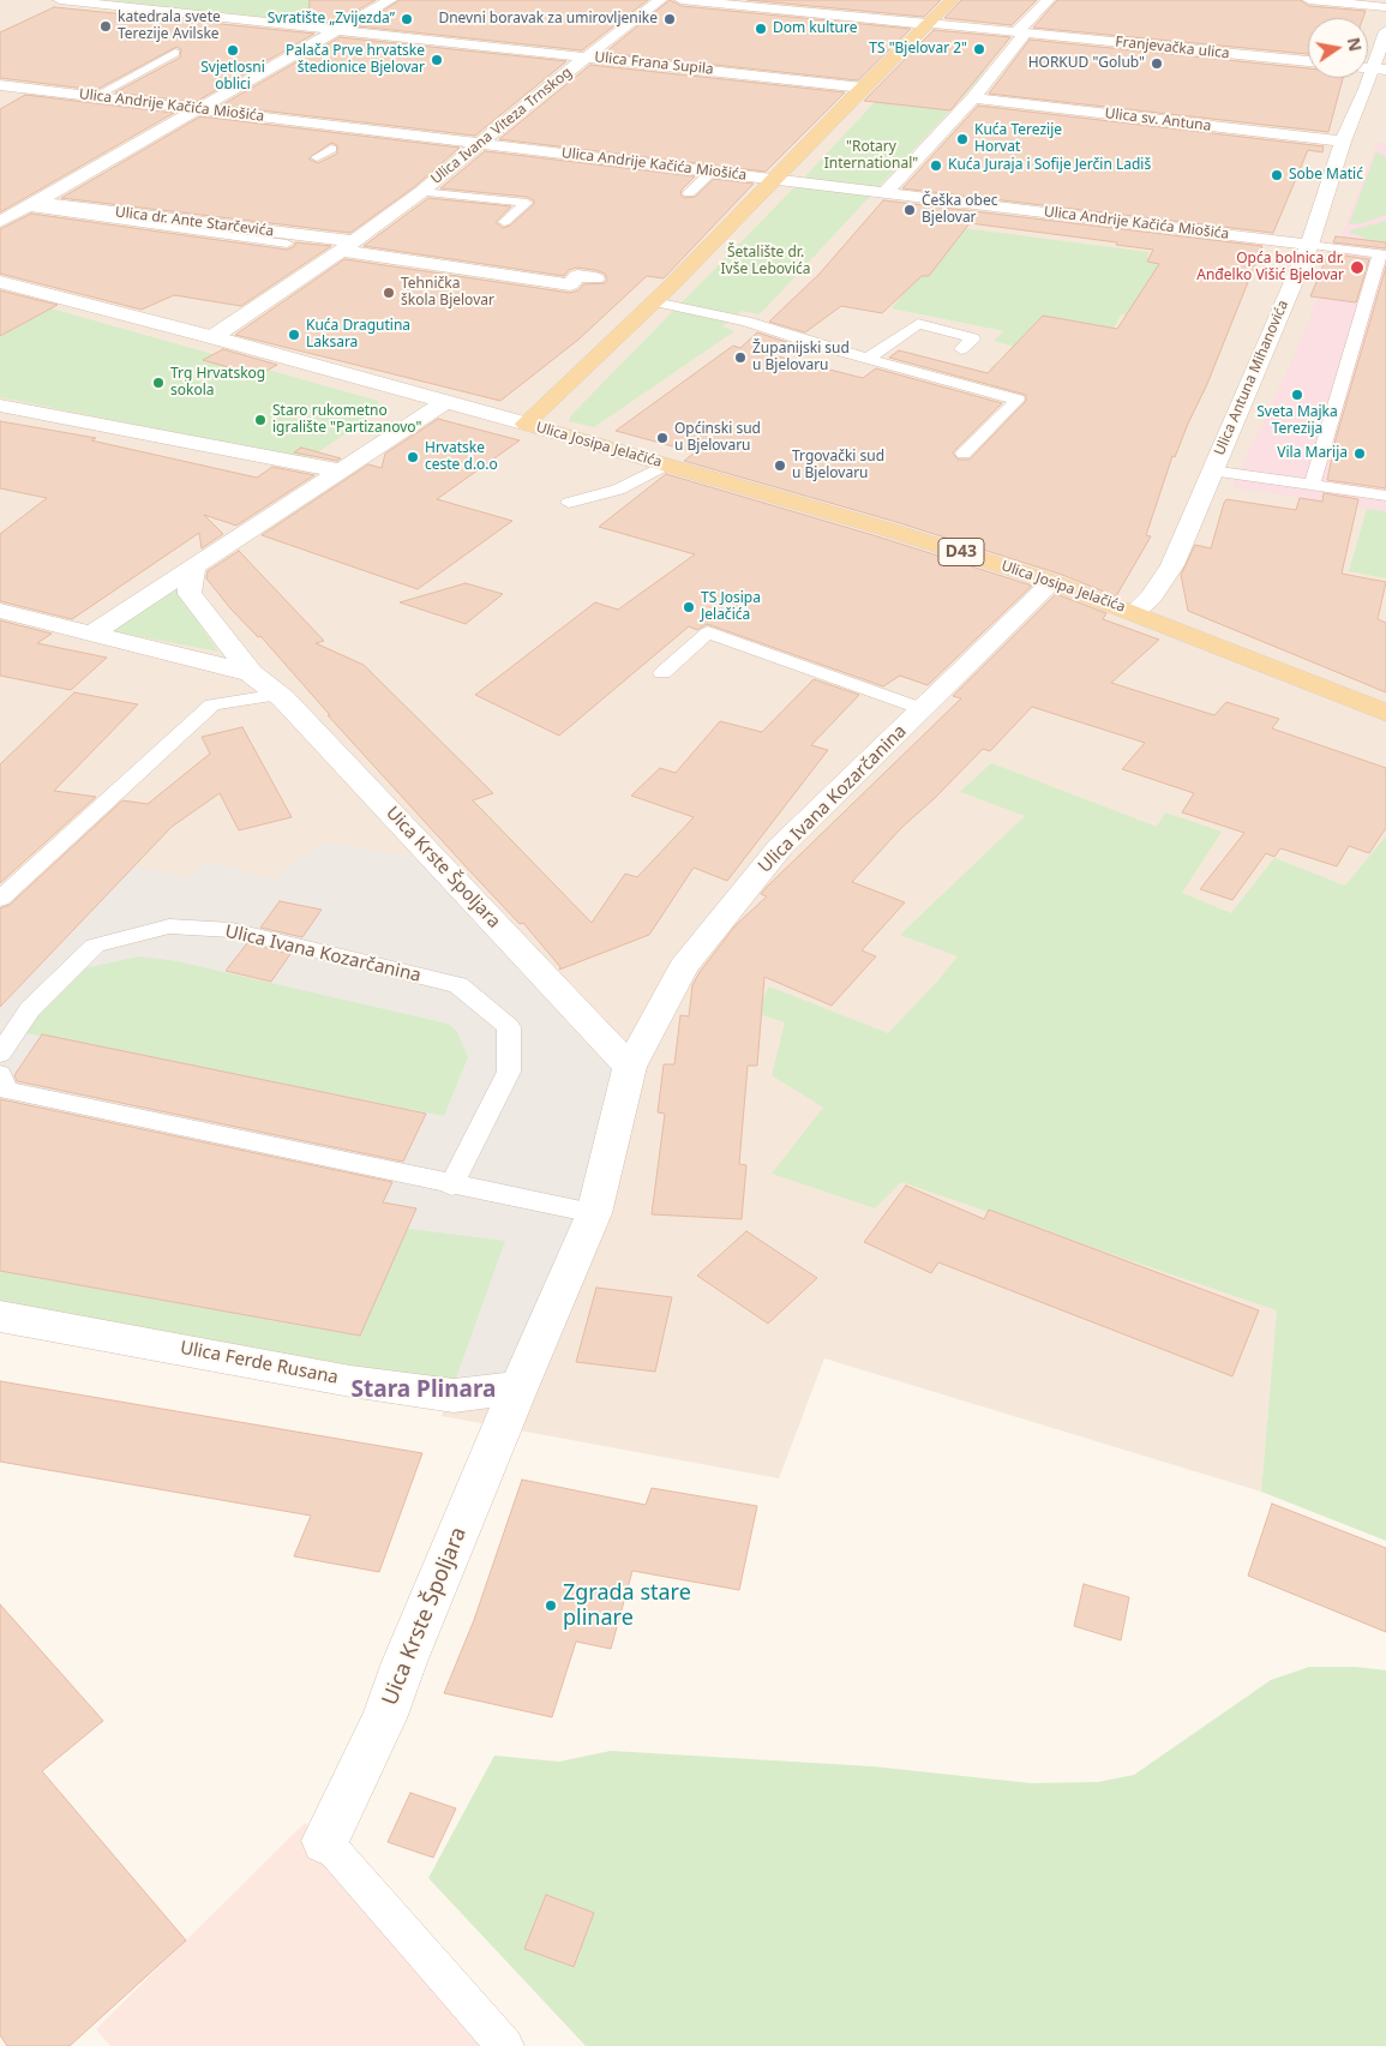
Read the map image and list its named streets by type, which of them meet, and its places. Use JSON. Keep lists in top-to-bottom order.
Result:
{
  "streets": {
    "main road": ["Ulica Josipa Jelačića", "D43"],
    "street": [
      "Franjevačka ulica",
      "Ulica Frana Supila",
      "Ulica Andrije Kačića Miošića",
      "Ulica sv. Antuna",
      "Ulica Ivana Viteza Trnskog",
      "Ulica dr. Ante Starčevića",
      "Ulica Antuna Mihanovića",
      "Ulica Ivana Kozarčanina",
      "Uica Krste Špoljara",
      "Ulica Ferde Rusana"
    ]
  },
  "crossings": [
    ["Ulica Frana Supila", "Ulica Ivana Viteza Trnskog"],
    ["Ulica Andrije Kačića Miošića", "Ulica Ivana Viteza Trnskog"],
    ["Ulica Andrije Kačića Miošića", "Ulica Antuna Mihanovića"],
    ["Ulica sv. Antuna", "Ulica Antuna Mihanovića"],
    ["Ulica Ivana Viteza Trnskog", "Ulica dr. Ante Starčevića"],
    ["Ulica Antuna Mihanovića", "Ulica Josipa Jelačića"],
    ["Ulica Josipa Jelačića", "Ulica Ivana Kozarčanina"],
    ["Ulica Ivana Kozarčanina", "Uica Krste Špoljara"],
    ["Ulica Ivana Kozarčanina", "Ulica Ferde Rusana"],
    ["Uica Krste Špoljara", "Ulica Ferde Rusana"]
  ],
  "districts": ["Stara Plinara"],
  "parks": ["\"Rotary International\"", "Šetalište dr. Ivše Lebovića"],
  "places": [
    "Svratište „Zvijezda”",
    "Dnevni boravak za umirovljenike",
    "katedrala svete Terezije Avilske",
    "Dom kulture",
    "TS \"Bjelovar 2\"",
    "Svjetlosni oblici",
    "Palača Prve hrvatske štedionice Bjelovar",
    "HORKUD \"Golub\"",
    "Kuća Terezije Horvat",
    "Kuća Juraja i Sofije Jerčin Ladiš",
    "Sobe Matić",
    "Češka obec Bjelovar",
    "Opća bolnica dr. Anđelko Višić Bjelovar",
    "Tehnička škola Bjelovar",
    "Kuća Dragutina Laksara",
    "Županijski sud u Bjelovaru",
    "Trg Hrvatskog sokola",
    "Sveta Majka Terezija",
    "Staro rukometno igralište \"Partizanovo\"",
    "Općinski sud u Bjelovaru",
    "Vila Marija",
    "Hrvatske ceste d.o.o",
    "Trgovački sud u Bjelovaru",
    "TS Josipa Jelačića",
    "Zgrada stare plinare"
  ],
  "north": "right"
}
